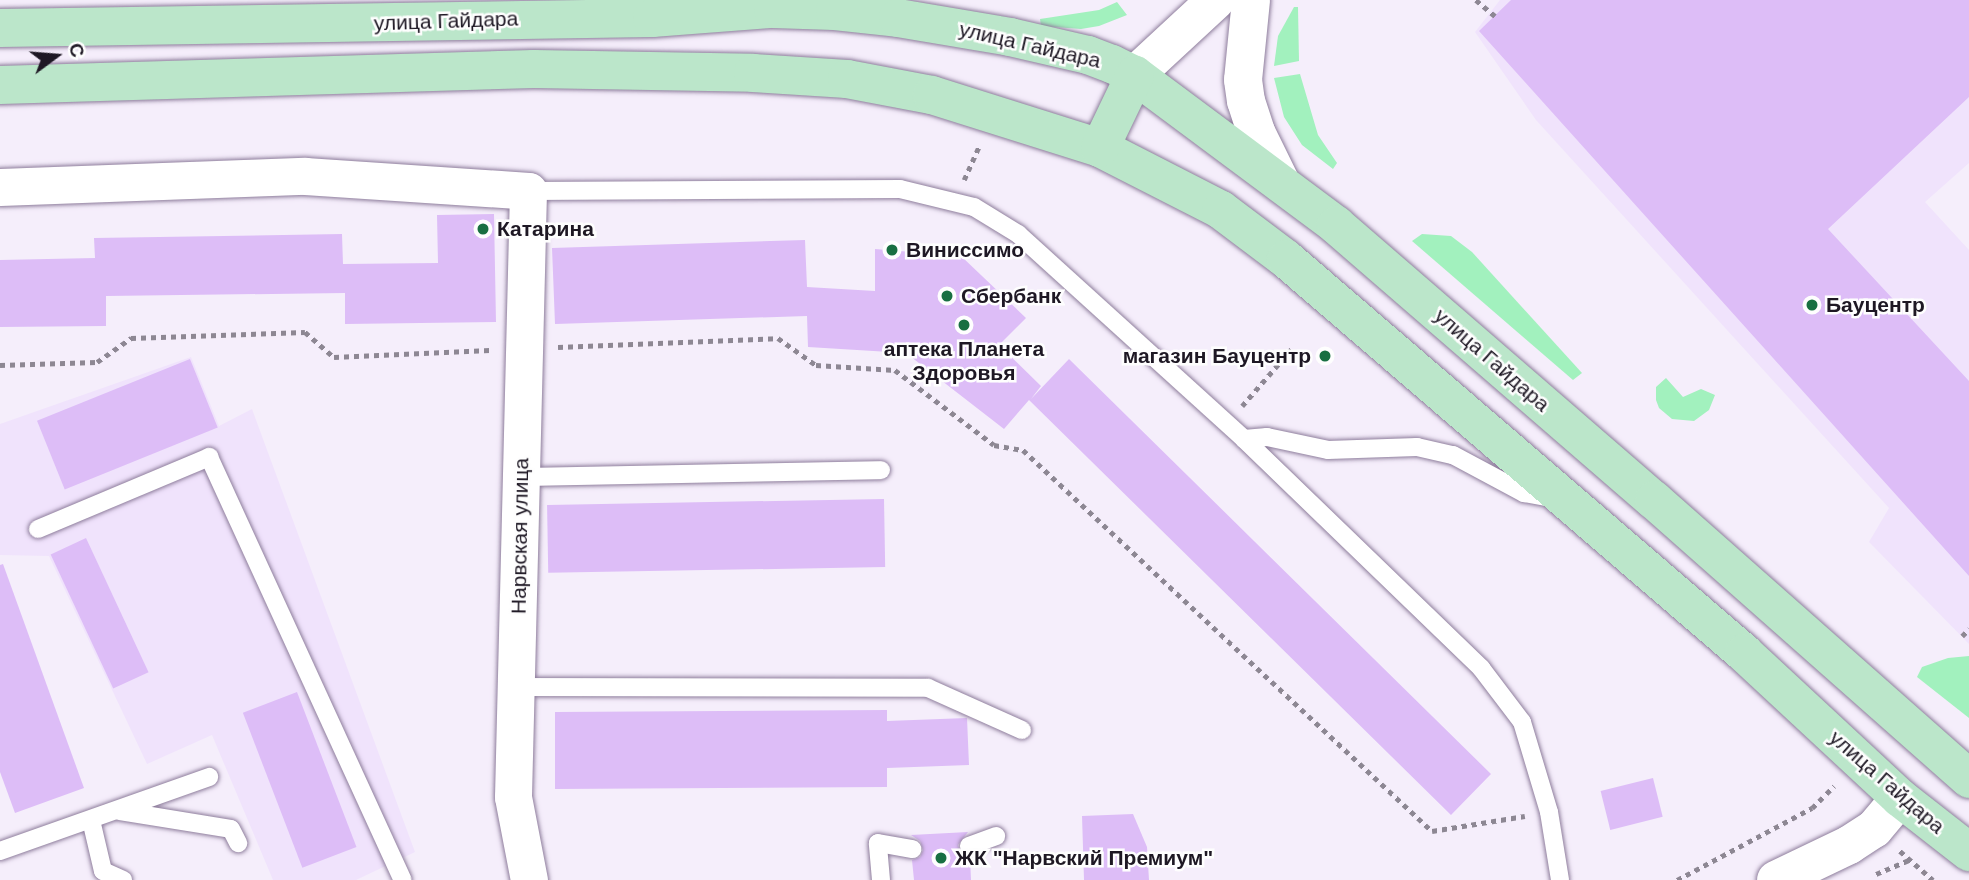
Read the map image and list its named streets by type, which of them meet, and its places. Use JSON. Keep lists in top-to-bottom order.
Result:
{
  "streets": {
    "main road": ["улица Гайдара"],
    "street": ["Нарвская улица"]
  },
  "places": [
    "Катарина",
    "Виниссимо",
    "Сбербанк",
    "Бауцентр",
    "аптека Планета Здоровья",
    "магазин Бауцентр",
    "ЖК \"Нарвский Премиум\""
  ],
  "north": "right"
}
